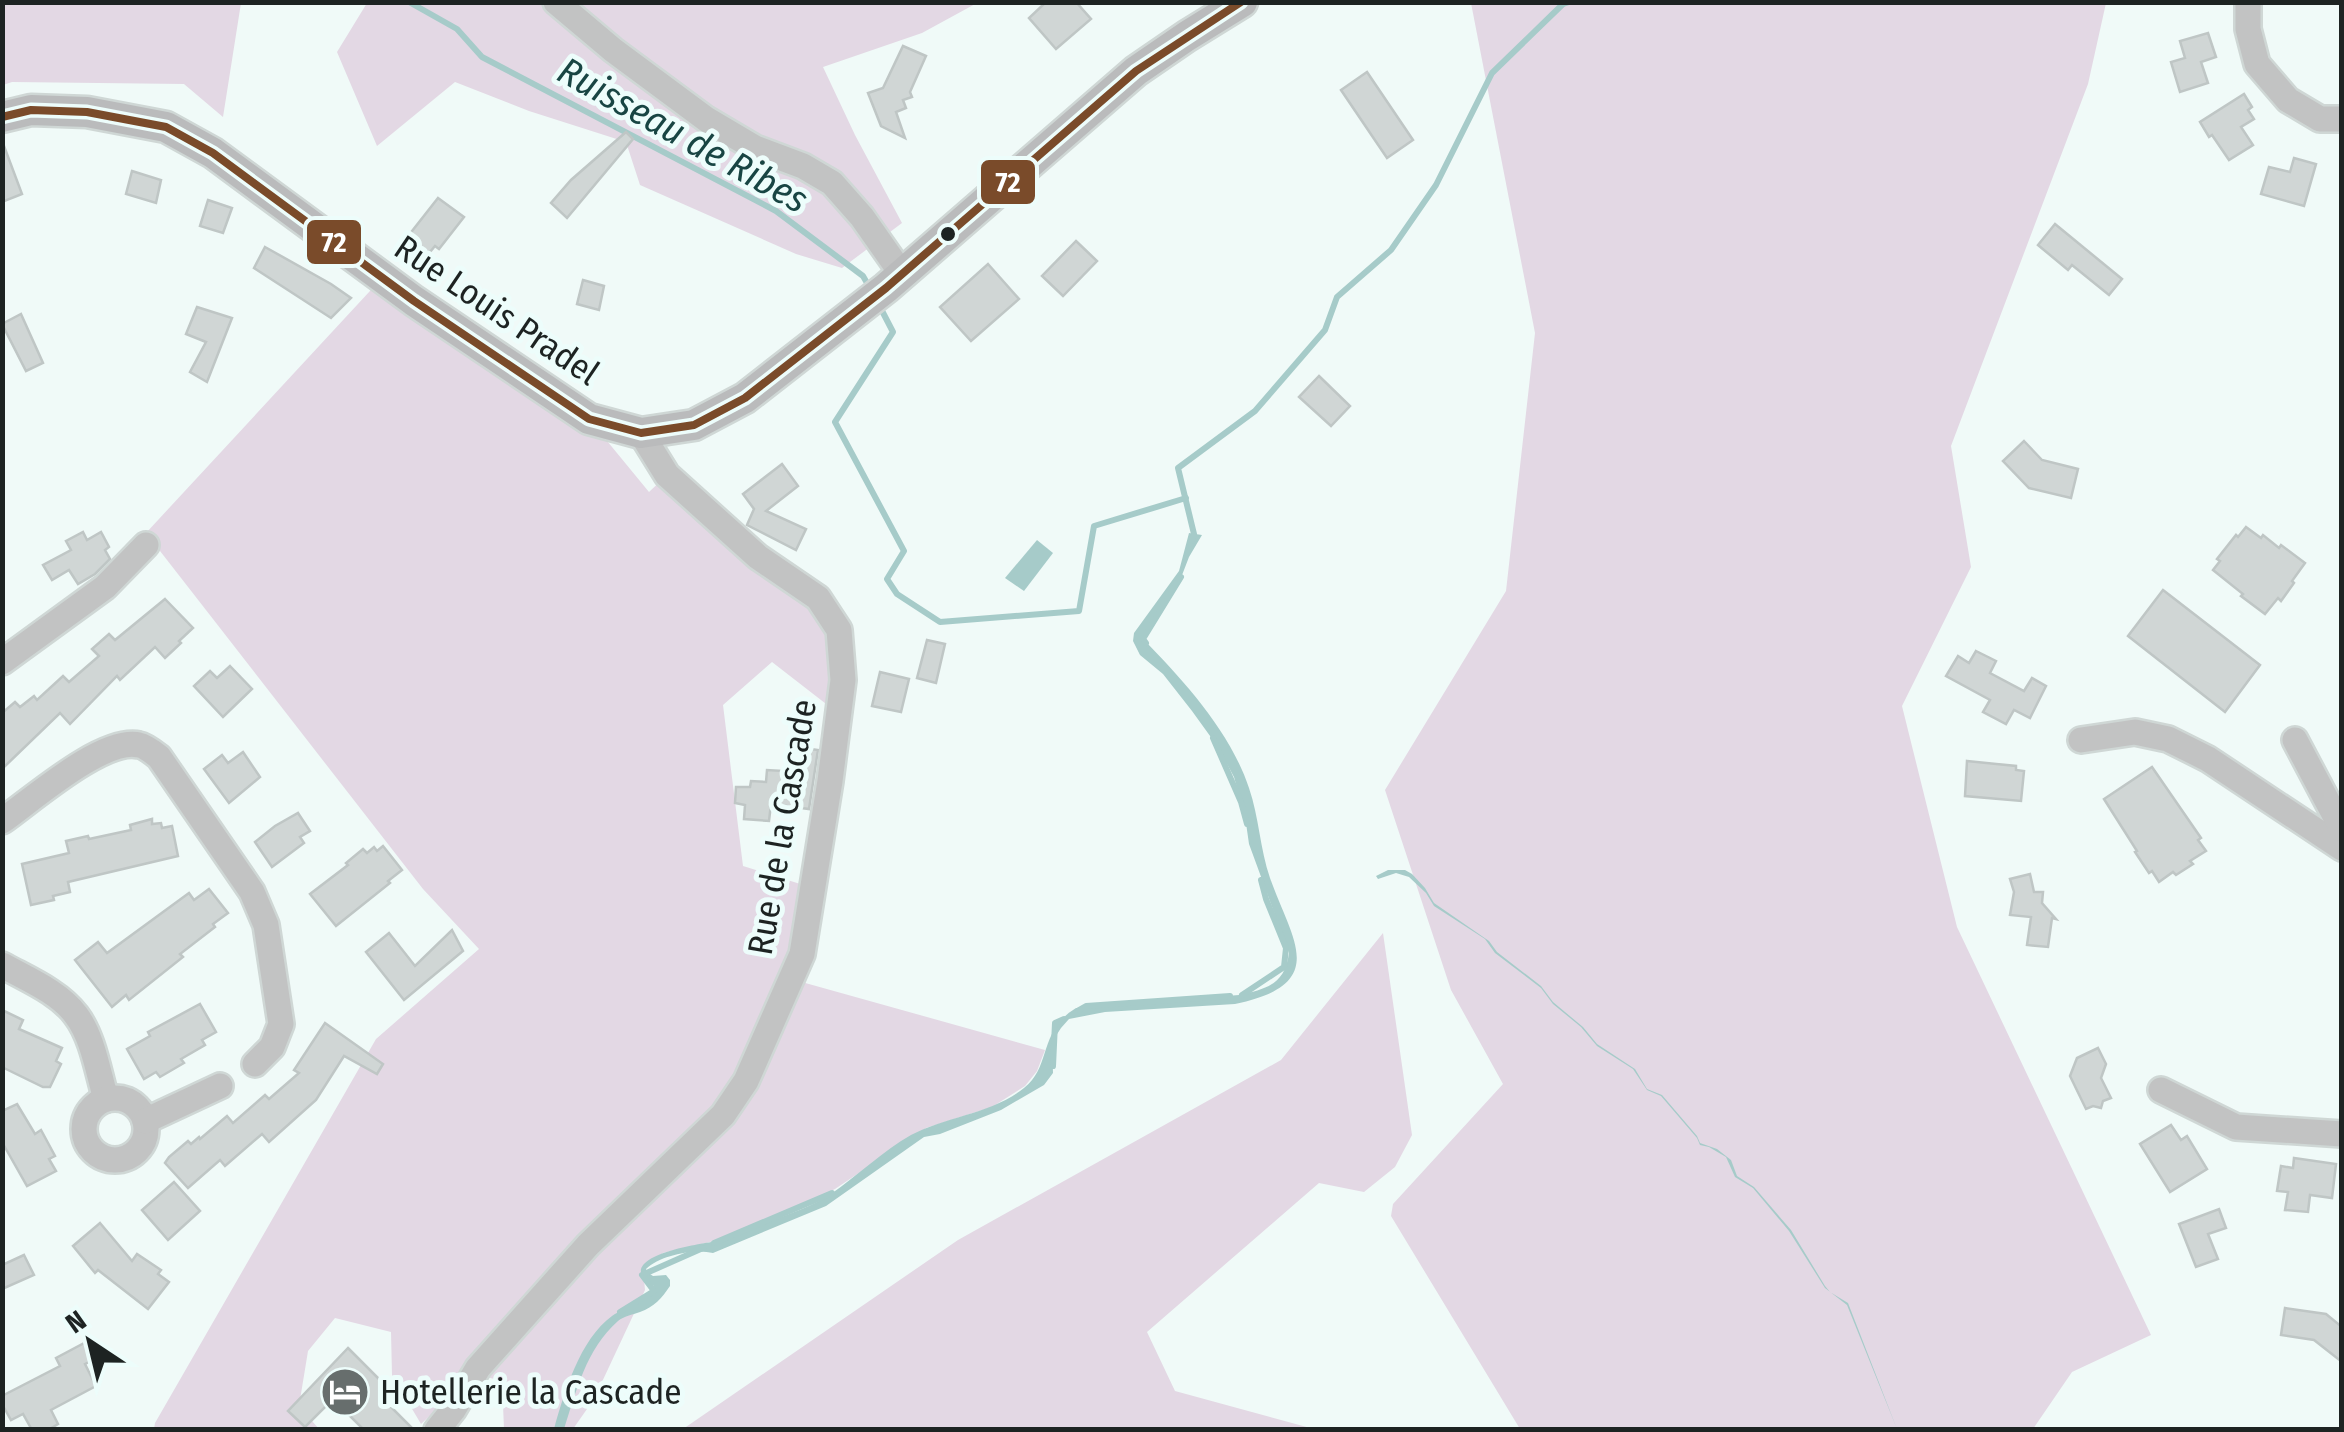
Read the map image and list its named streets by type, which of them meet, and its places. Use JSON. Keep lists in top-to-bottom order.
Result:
{
  "streets": {
    "main road": ["Rue Louis Pradel"],
    "street": ["Rue de la Cascade"]
  },
  "crossings": [
    ["Rue Louis Pradel", "Rue de la Cascade"]
  ],
  "water": ["Ruisseau de Ribes"],
  "places": {
    "hotel": ["Hotellerie la Cascade"]
  },
  "lines": ["transit line 72"],
  "north": "top left"
}
